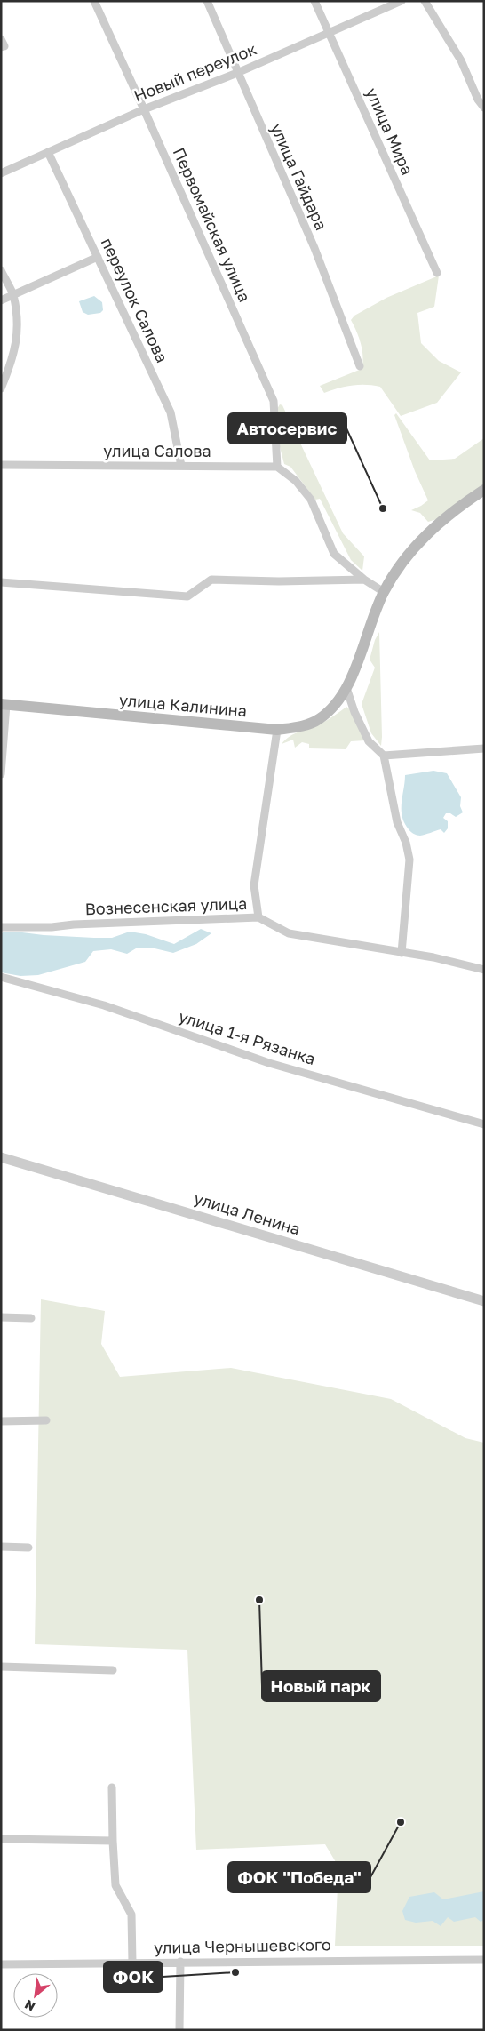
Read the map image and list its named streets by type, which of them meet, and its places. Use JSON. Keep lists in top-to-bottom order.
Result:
{
  "streets": {
    "main road": ["улица Калинина"],
    "street": [
      "Новый переулок",
      "улица Мира",
      "улица Гайдара",
      "Первомайская улица",
      "переулок Салова",
      "улица Салова",
      "Вознесенская улица",
      "улица 1-я Рязанка",
      "улица Ленина",
      "улица Чернышевского"
    ]
  },
  "crossings": [
    ["Новый переулок", "улица Мира"],
    ["Новый переулок", "улица Гайдара"],
    ["Новый переулок", "Первомайская улица"],
    ["Новый переулок", "переулок Салова"],
    ["Первомайская улица", "улица Салова"],
    ["переулок Салова", "улица Салова"]
  ],
  "places": [
    "Автосервис",
    "Новый парк",
    "ФОК \"Победа\"",
    "ФОК"
  ],
  "north": "bottom left"
}
